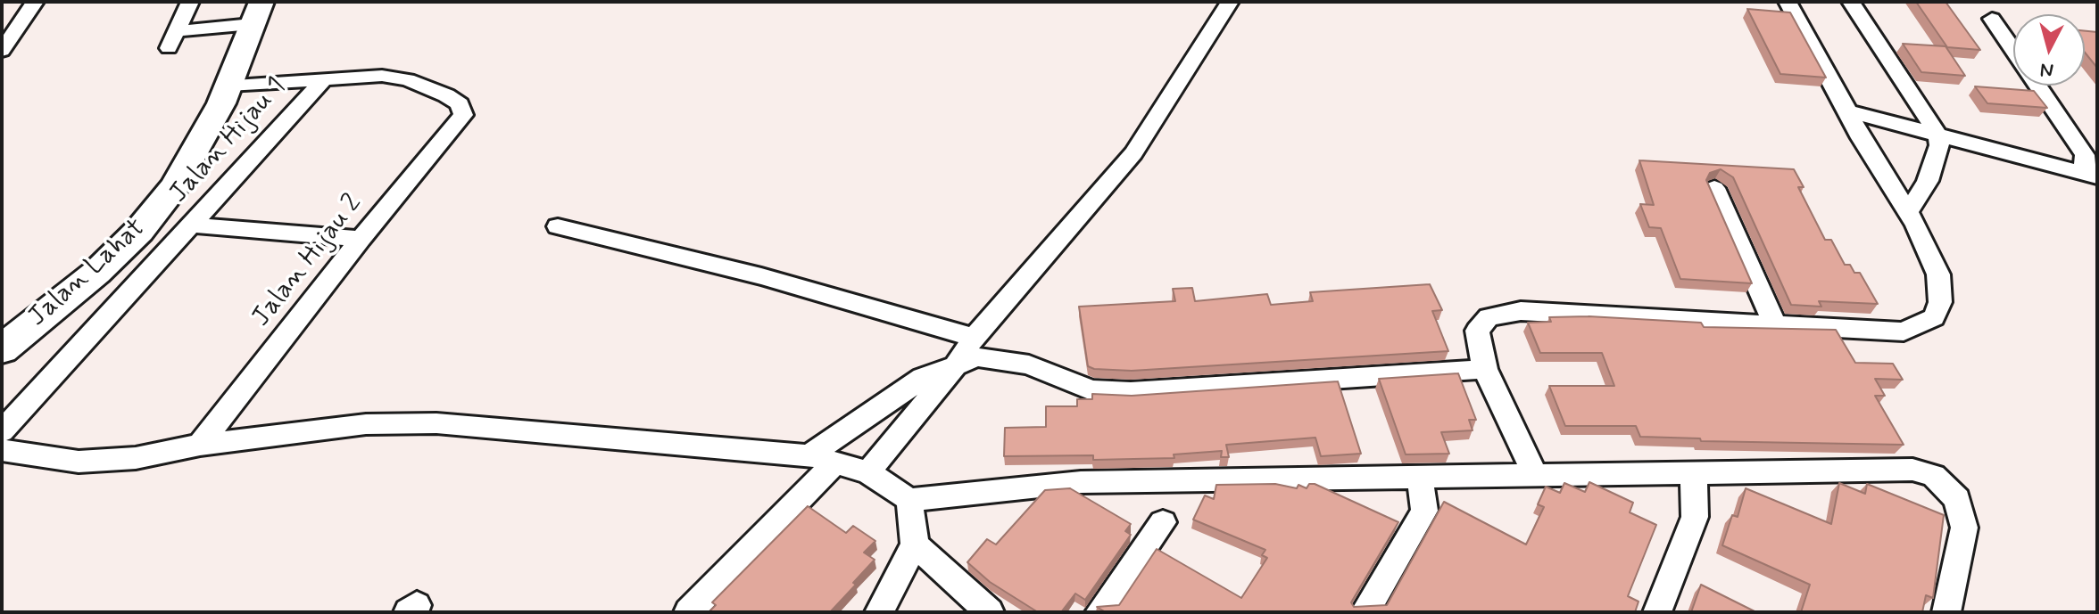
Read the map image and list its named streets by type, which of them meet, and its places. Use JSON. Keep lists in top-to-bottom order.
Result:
{
  "streets": {
    "main road": ["Jalan Lahat"],
    "street": ["Jalan Hijau 1", "Jalan Hijau 2"]
  },
  "crossings": [
    ["Jalan Hijau 1", "Jalan Hijau 2"]
  ],
  "north": "bottom"
}
